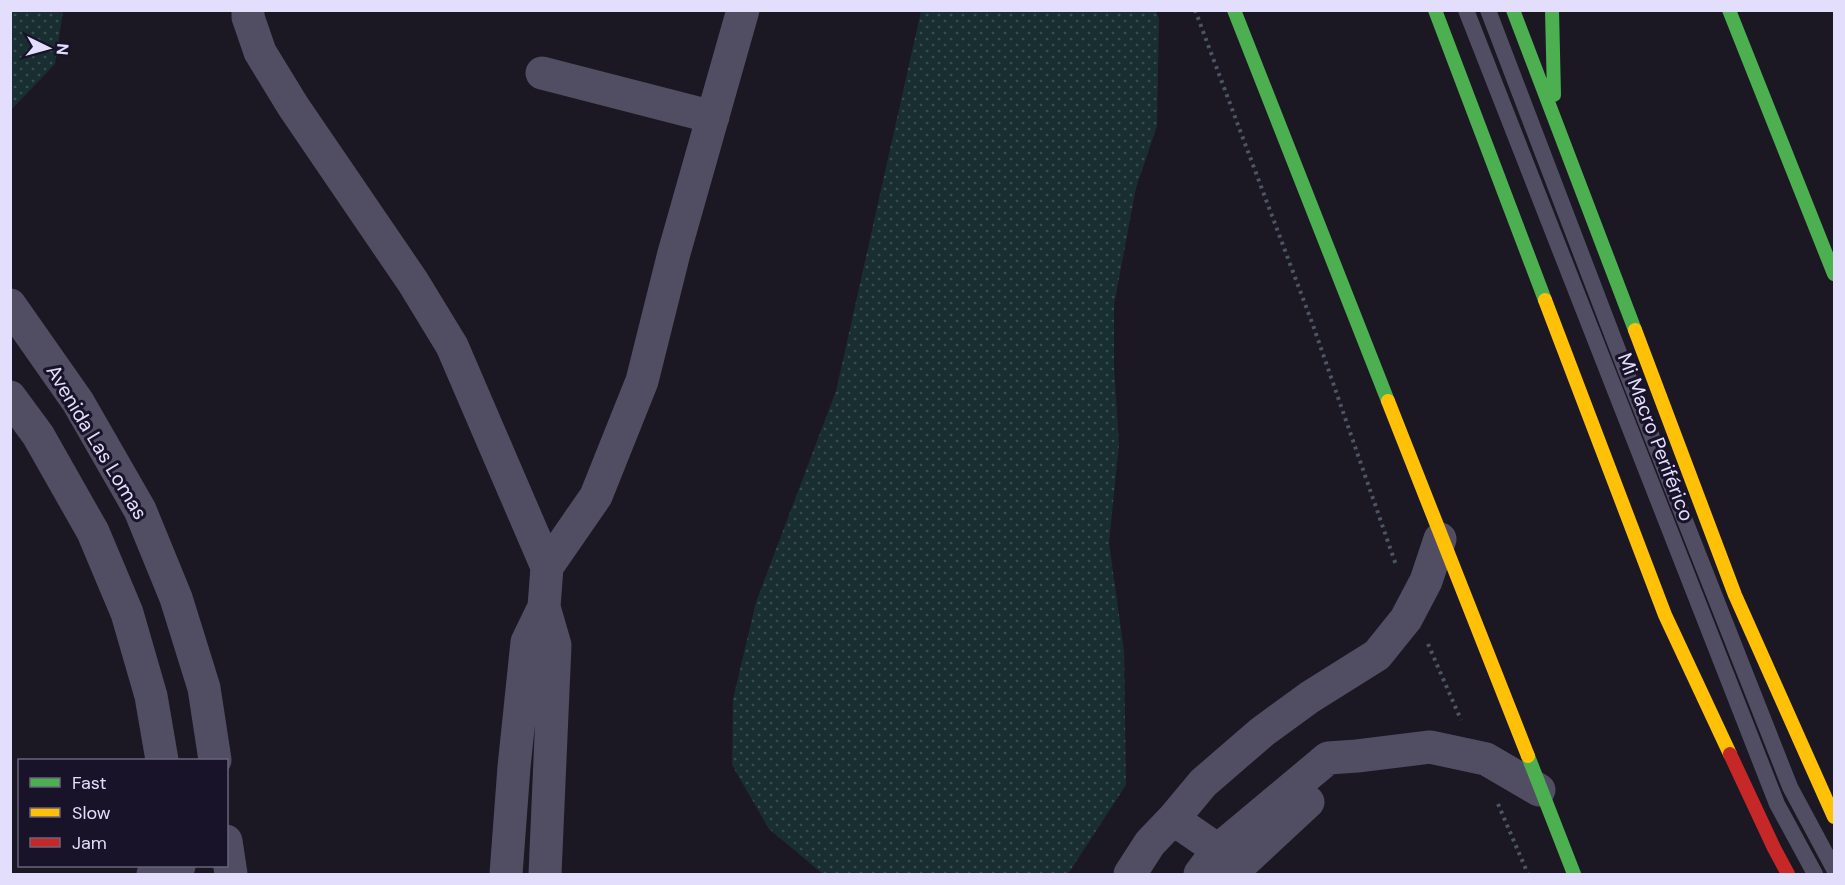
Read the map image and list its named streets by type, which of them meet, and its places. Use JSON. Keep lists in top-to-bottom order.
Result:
{
  "streets": {
    "street": ["Avenida Las Lomas"],
    "lane": ["Mi Macro Periférico"]
  },
  "legend": ["Fast", "Slow", "Jam"],
  "north": "right"
}
